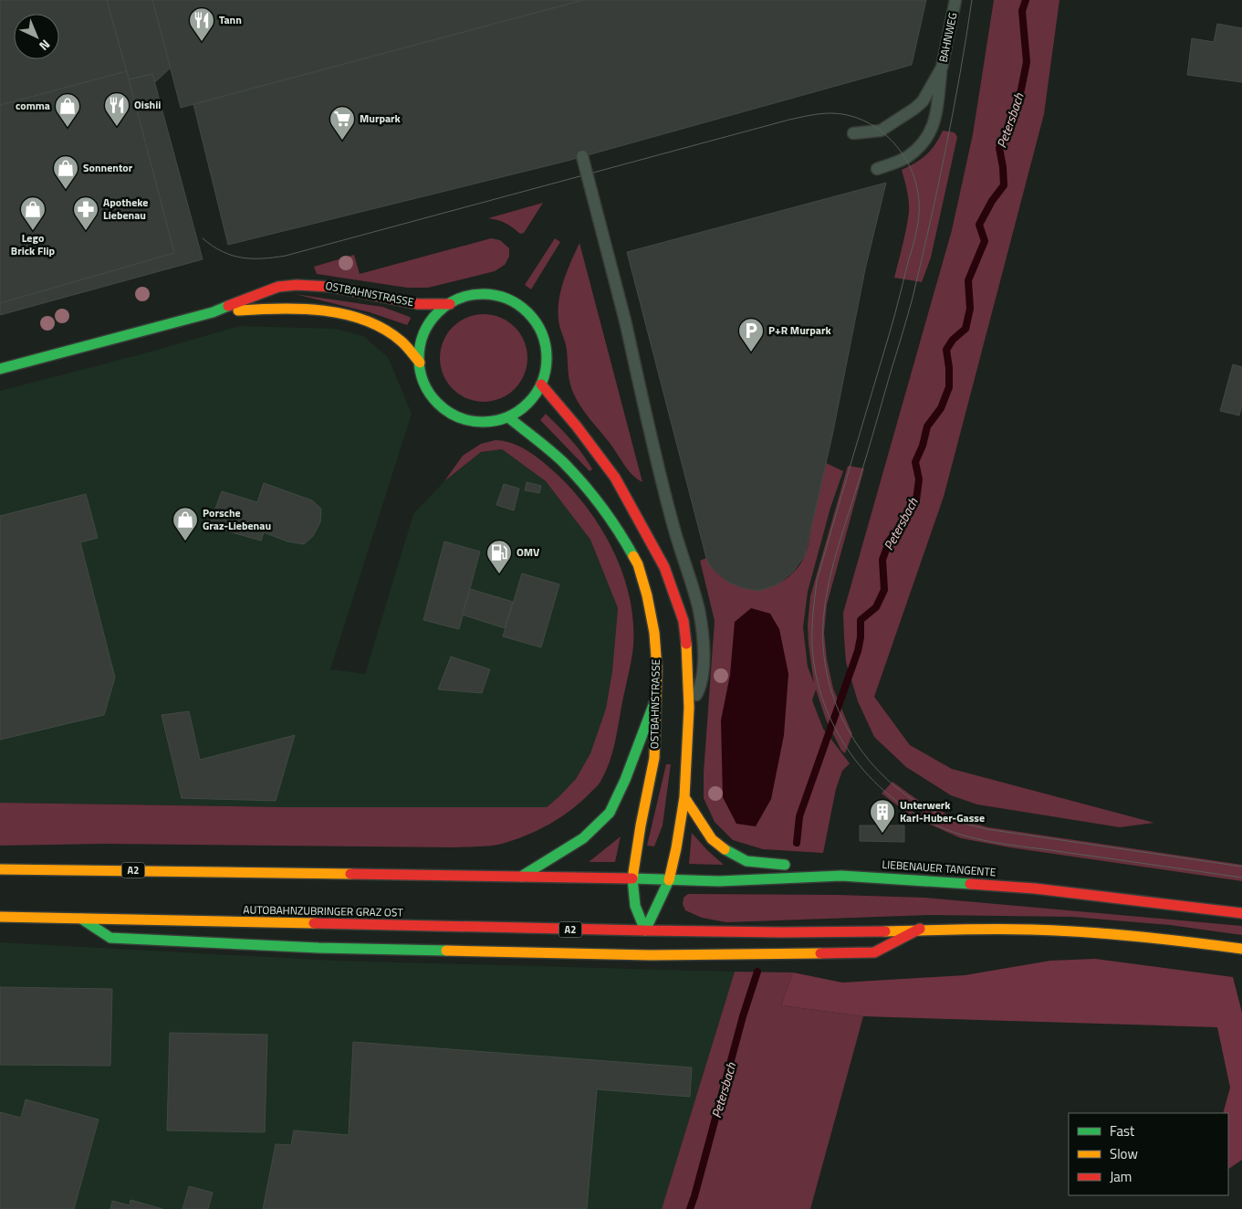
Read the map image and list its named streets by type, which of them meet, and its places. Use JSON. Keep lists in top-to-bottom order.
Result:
{
  "streets": {
    "main road": [
      "OSTBAHNSTRASSE",
      "LIEBENAUER TANGENTE",
      "A2",
      "AUTOBAHNZUBRINGER GRAZ OST"
    ],
    "lane": ["BAHNWEG"]
  },
  "crossings": [
    ["OSTBAHNSTRASSE", "LIEBENAUER TANGENTE"],
    ["OSTBAHNSTRASSE", "A2"],
    ["OSTBAHNSTRASSE", "AUTOBAHNZUBRINGER GRAZ OST"],
    ["LIEBENAUER TANGENTE", "A2"]
  ],
  "water": ["Petersbach"],
  "places": {
    "restaurant": ["Tann", "Oishii"],
    "shop": [
      "comma",
      "Sonnentor",
      "Lego Brick Flip",
      "Porsche Graz-Liebenau"
    ],
    "supermarket": ["Murpark"],
    "pharmacy": ["Apotheke Liebenau"],
    "parking": ["P+R Murpark"],
    "fuel station": ["OMV"],
    "building": ["Unterwerk Karl-Huber-Gasse"]
  },
  "legend": ["Fast", "Slow", "Jam"],
  "north": "bottom right"
}
